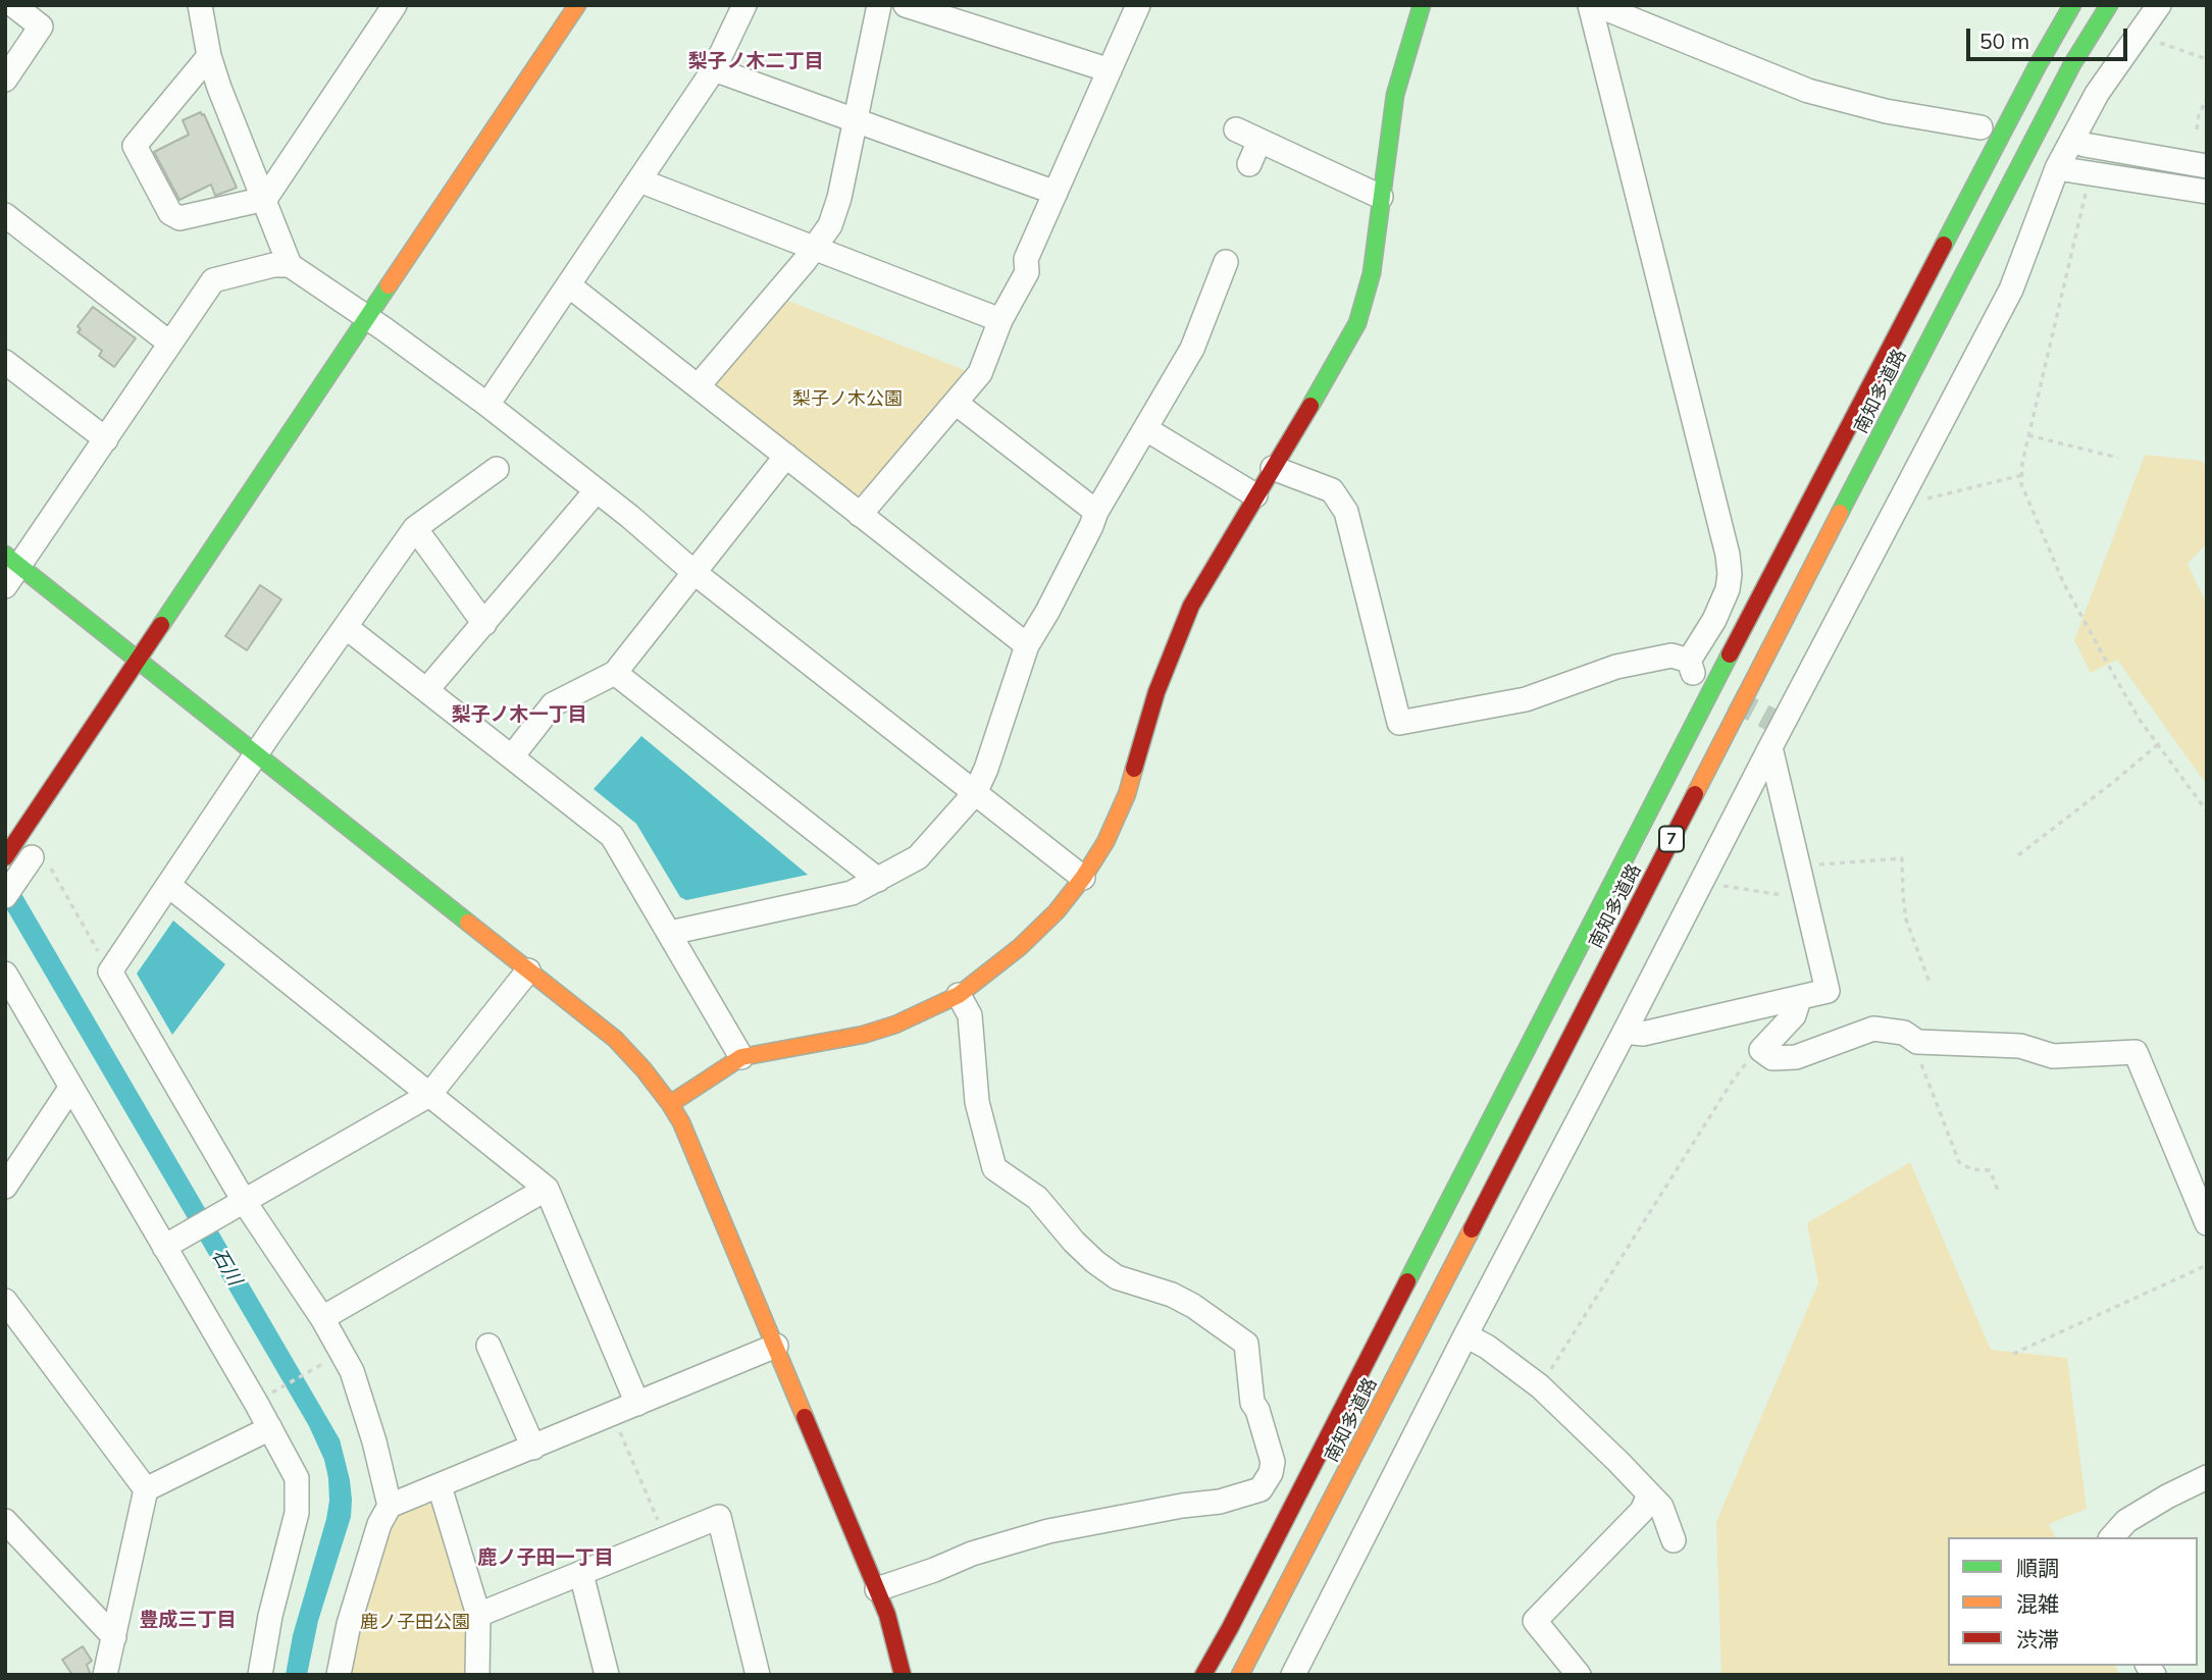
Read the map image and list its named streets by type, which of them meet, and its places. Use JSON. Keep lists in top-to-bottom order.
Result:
{
  "streets": {
    "main road": ["南知多道路", "7"]
  },
  "districts": [
    "梨子ノ木二丁目",
    "梨子ノ木一丁目",
    "鹿ノ子田一丁目",
    "豊成三丁目"
  ],
  "water": ["石川"],
  "parks": ["梨子ノ木公園", "鹿ノ子田公園"],
  "legend": ["順調", "混雑", "渋滞"],
  "scale_bar": "50 m"
}
